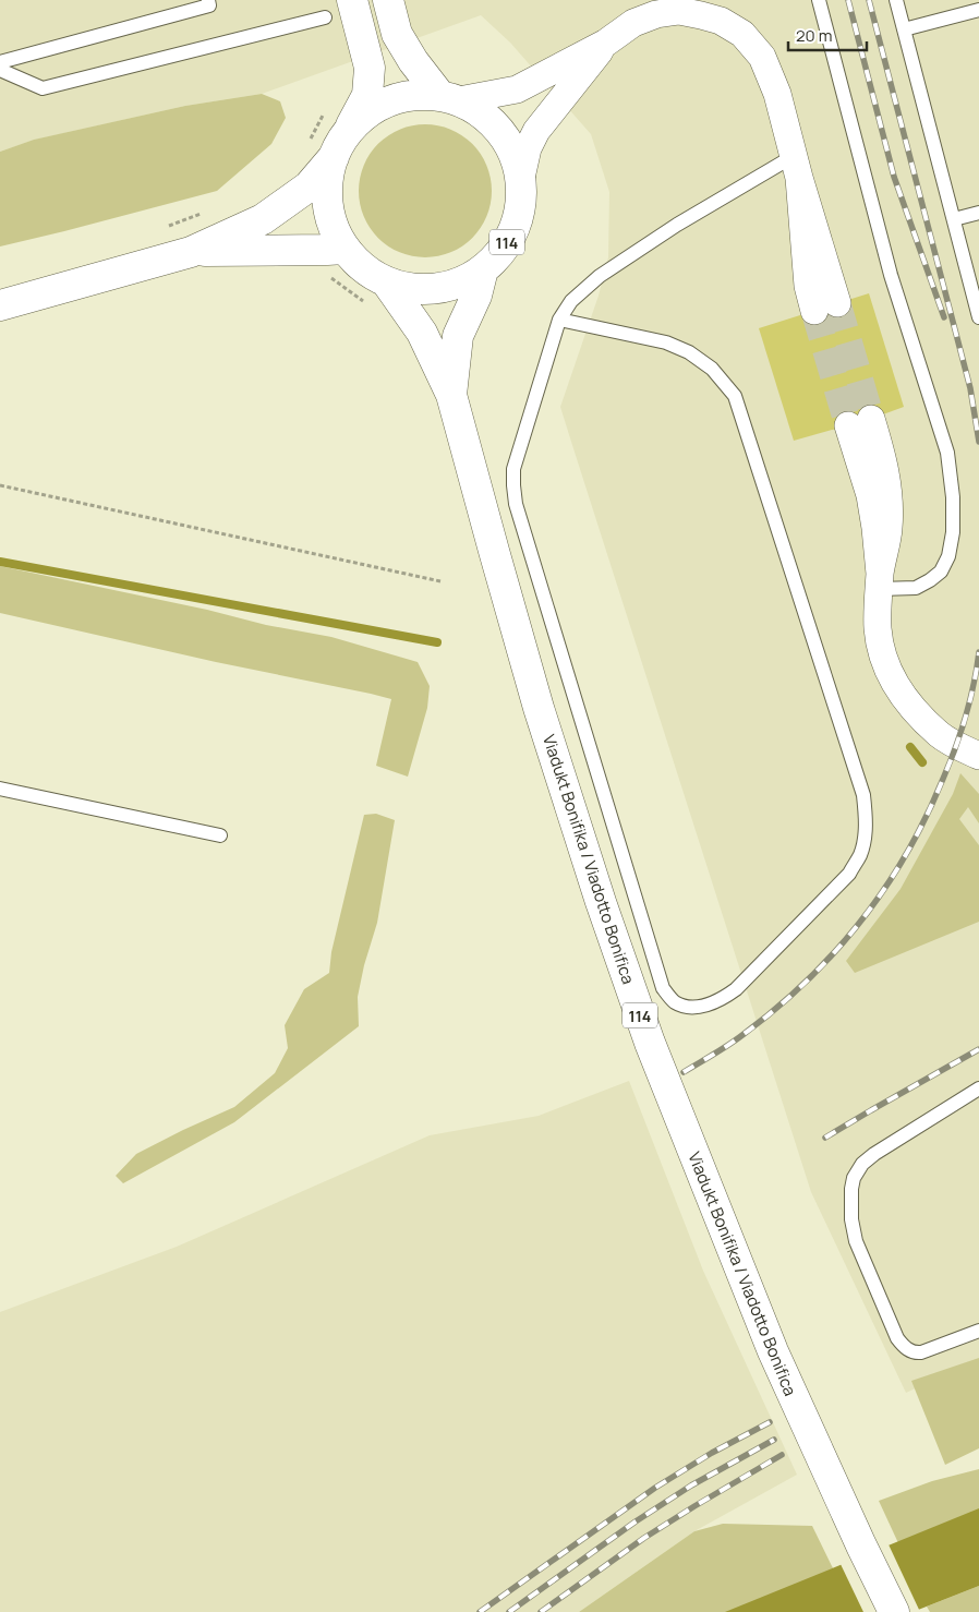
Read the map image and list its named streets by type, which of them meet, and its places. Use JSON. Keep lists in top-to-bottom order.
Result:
{
  "streets": {
    "main road": ["114", "Viadukt Bonifika / Viadotto Bonifica"]
  },
  "crossings": [
    ["114", "Viadukt Bonifika / Viadotto Bonifica"]
  ],
  "scale_bar": "20 m"
}
